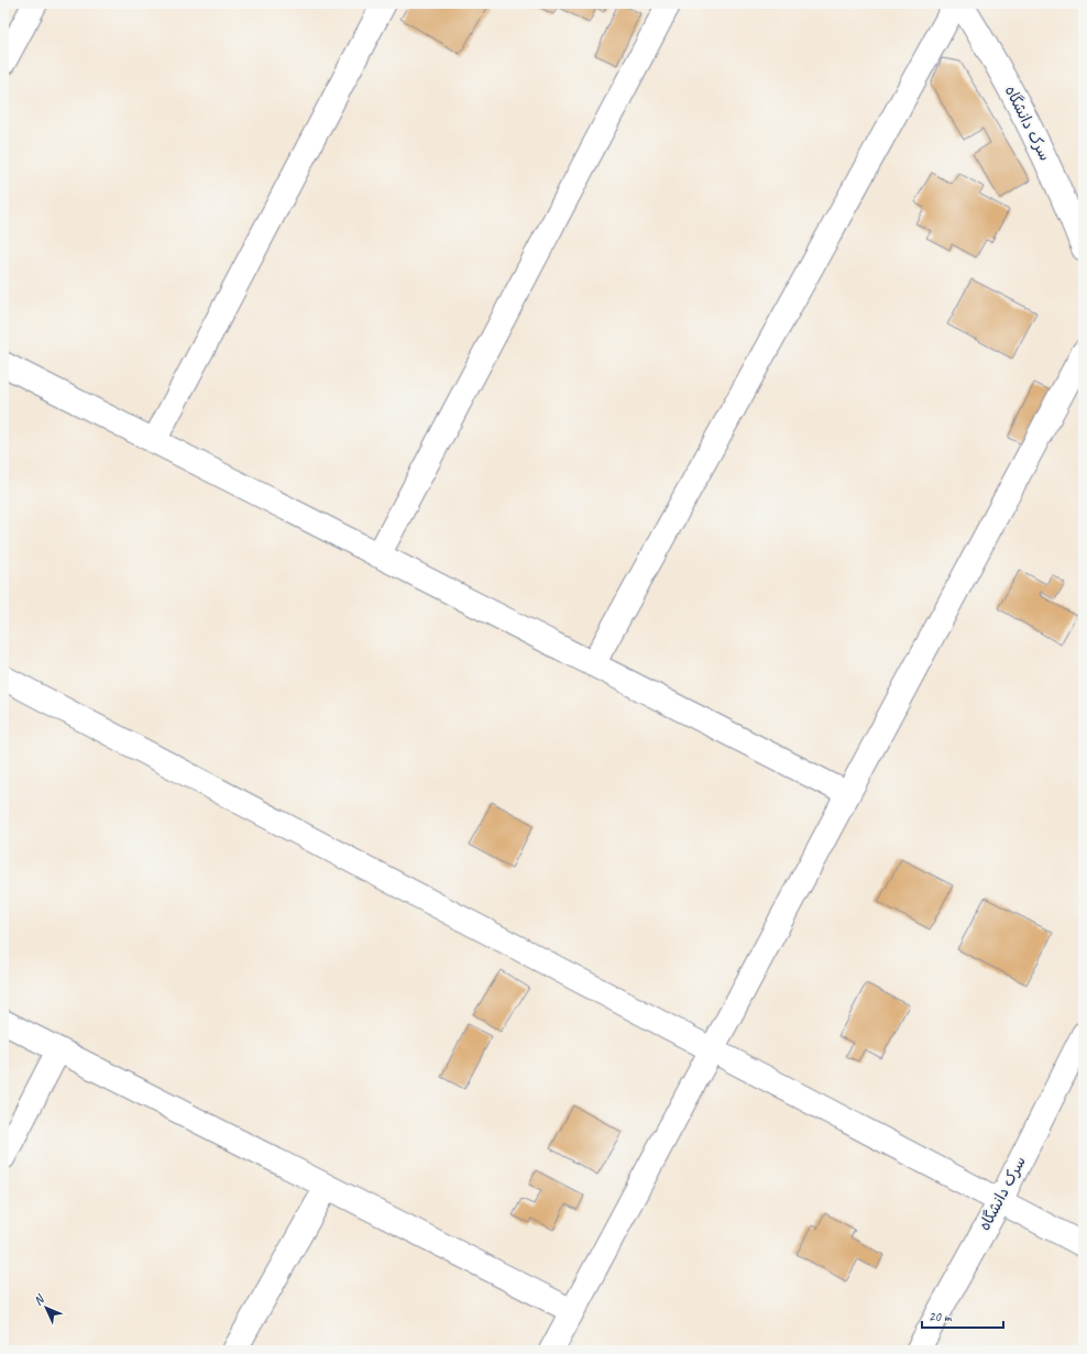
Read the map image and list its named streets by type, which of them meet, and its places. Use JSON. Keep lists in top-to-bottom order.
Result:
{
  "streets": {
    "street": ["سرک دانشگاه"]
  },
  "scale_bar": "20 m",
  "north": "top left"
}
